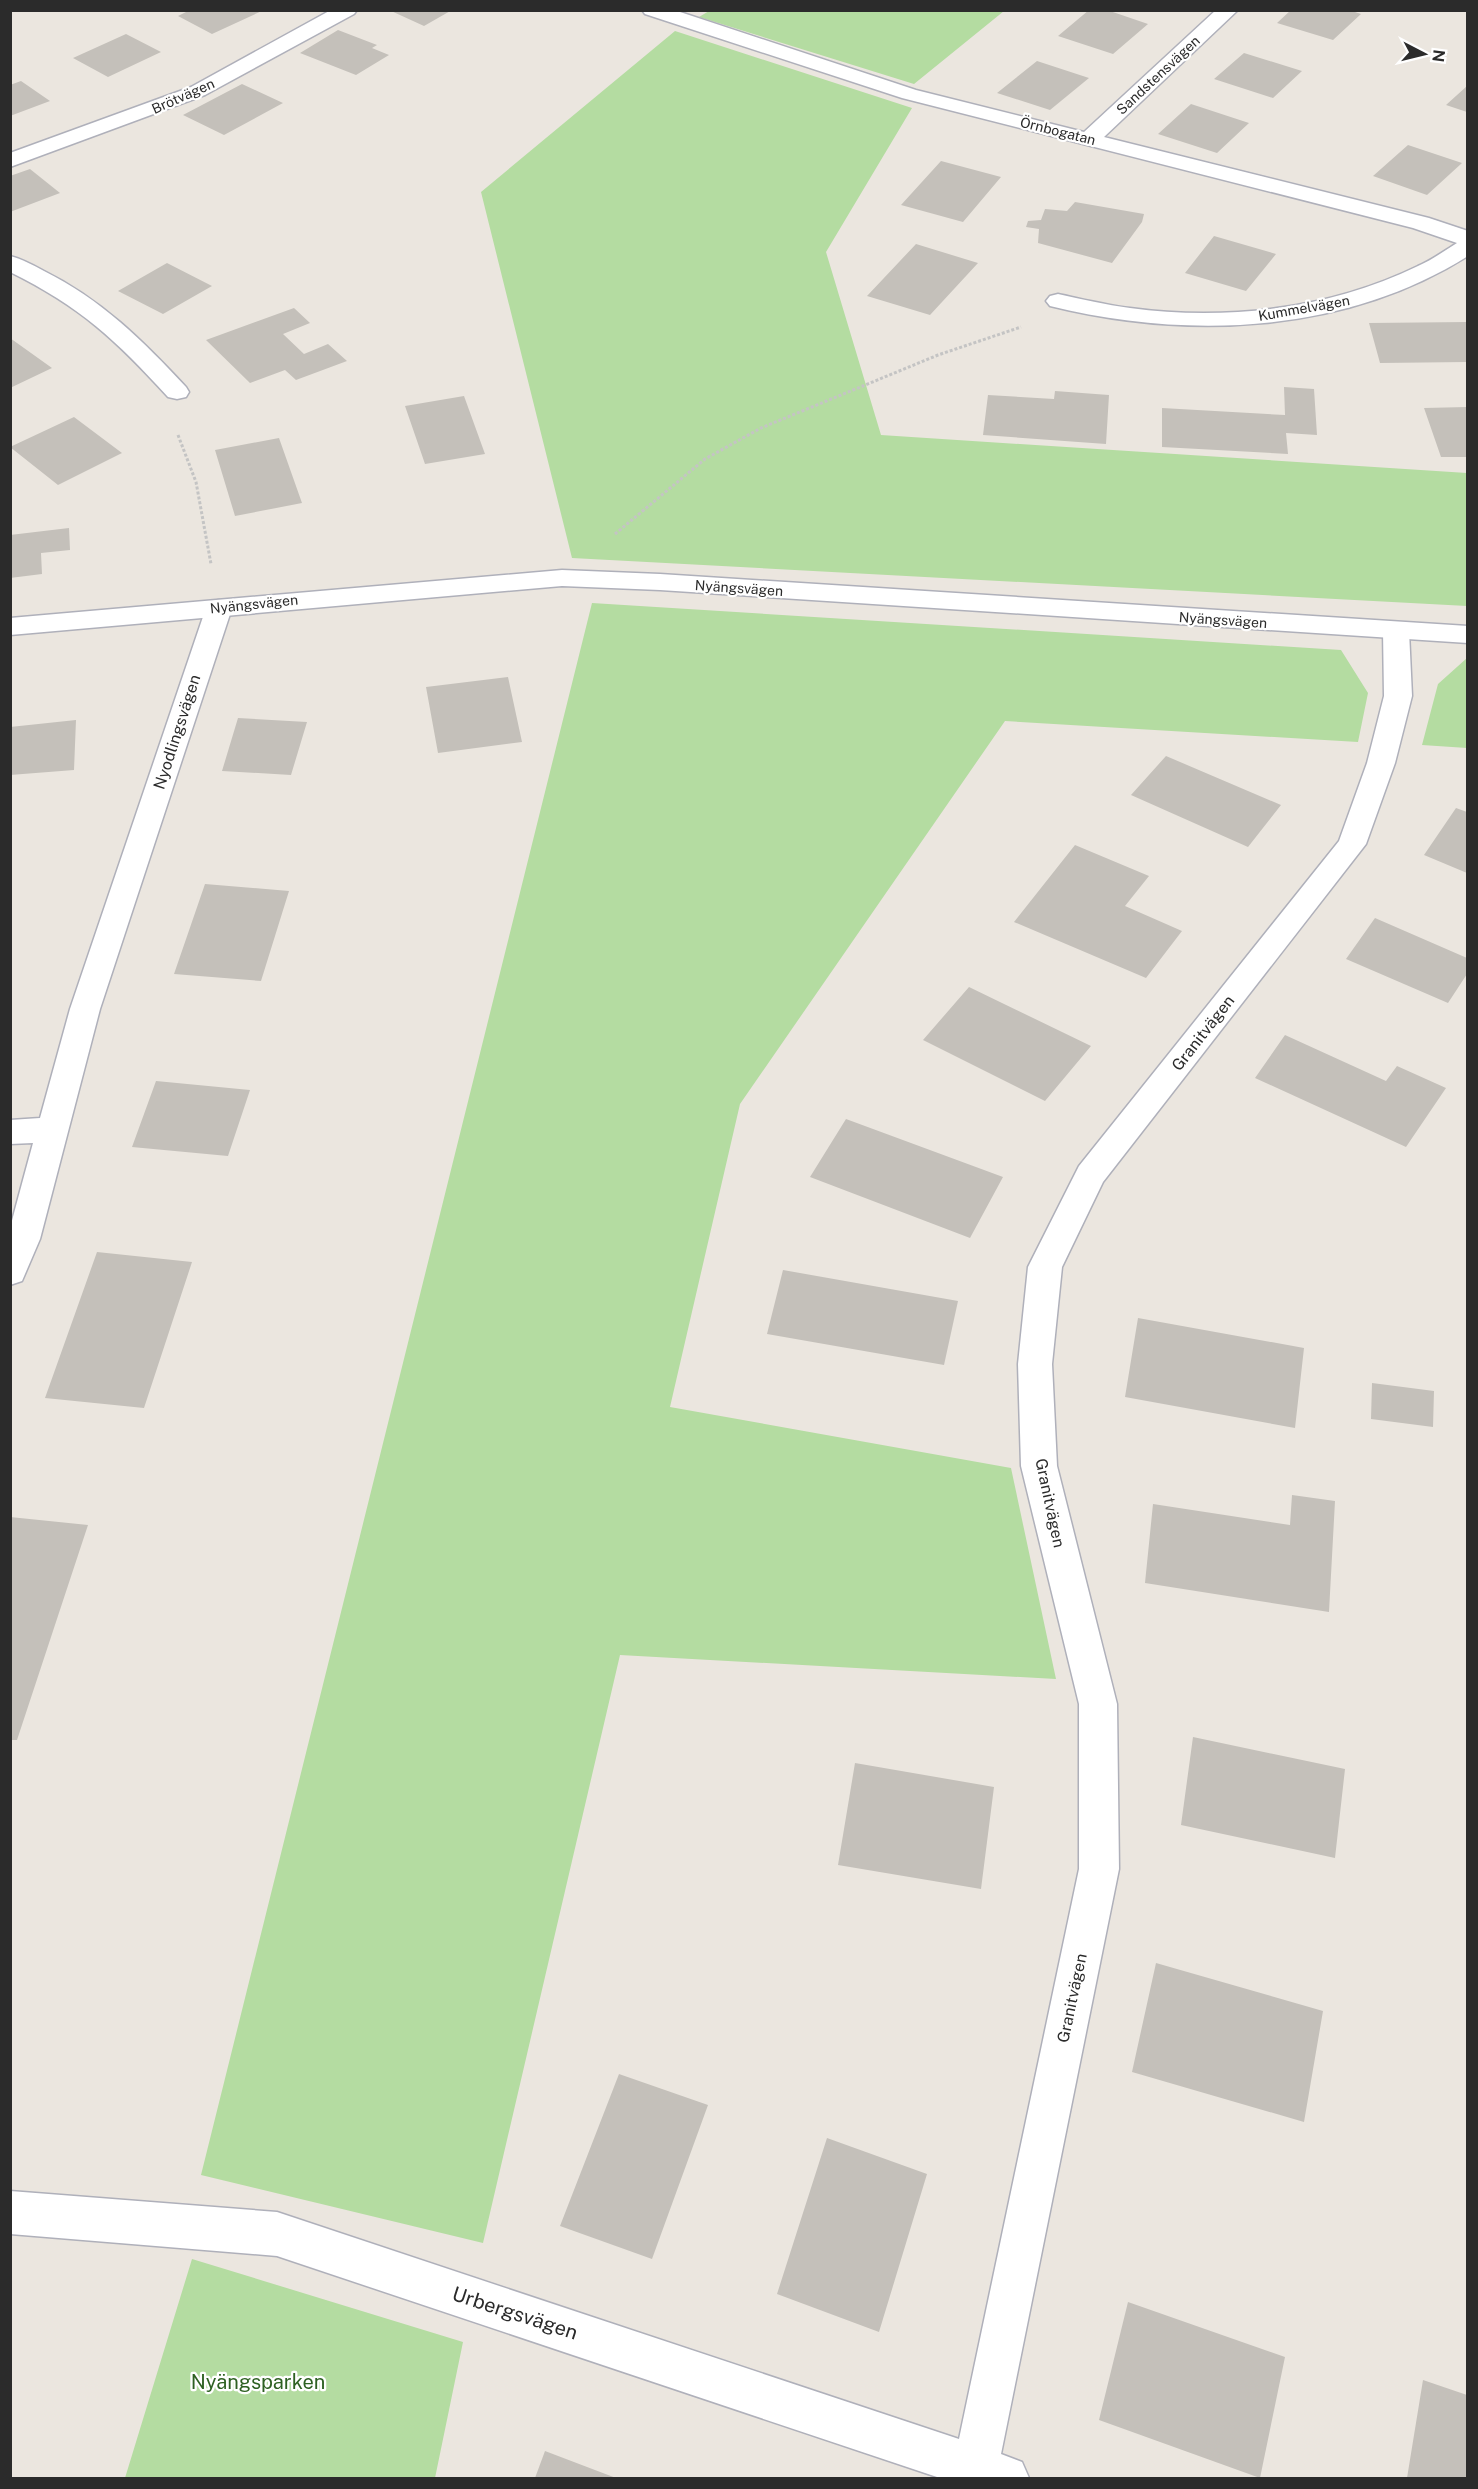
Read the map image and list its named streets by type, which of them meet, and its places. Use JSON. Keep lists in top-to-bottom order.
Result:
{
  "streets": {
    "street": [
      "Sandstensvägen",
      "Brötvägen",
      "Örnbogatan",
      "Kummelvägen",
      "Nyängsvägen",
      "Nyodlingsvägen",
      "Granitvägen",
      "Urbergsvägen"
    ]
  },
  "crossings": [
    ["Sandstensvägen", "Örnbogatan"],
    ["Nyängsvägen", "Nyodlingsvägen"],
    ["Nyängsvägen", "Granitvägen"],
    ["Granitvägen", "Urbergsvägen"]
  ],
  "parks": ["Nyängsparken"],
  "north": "right"
}
